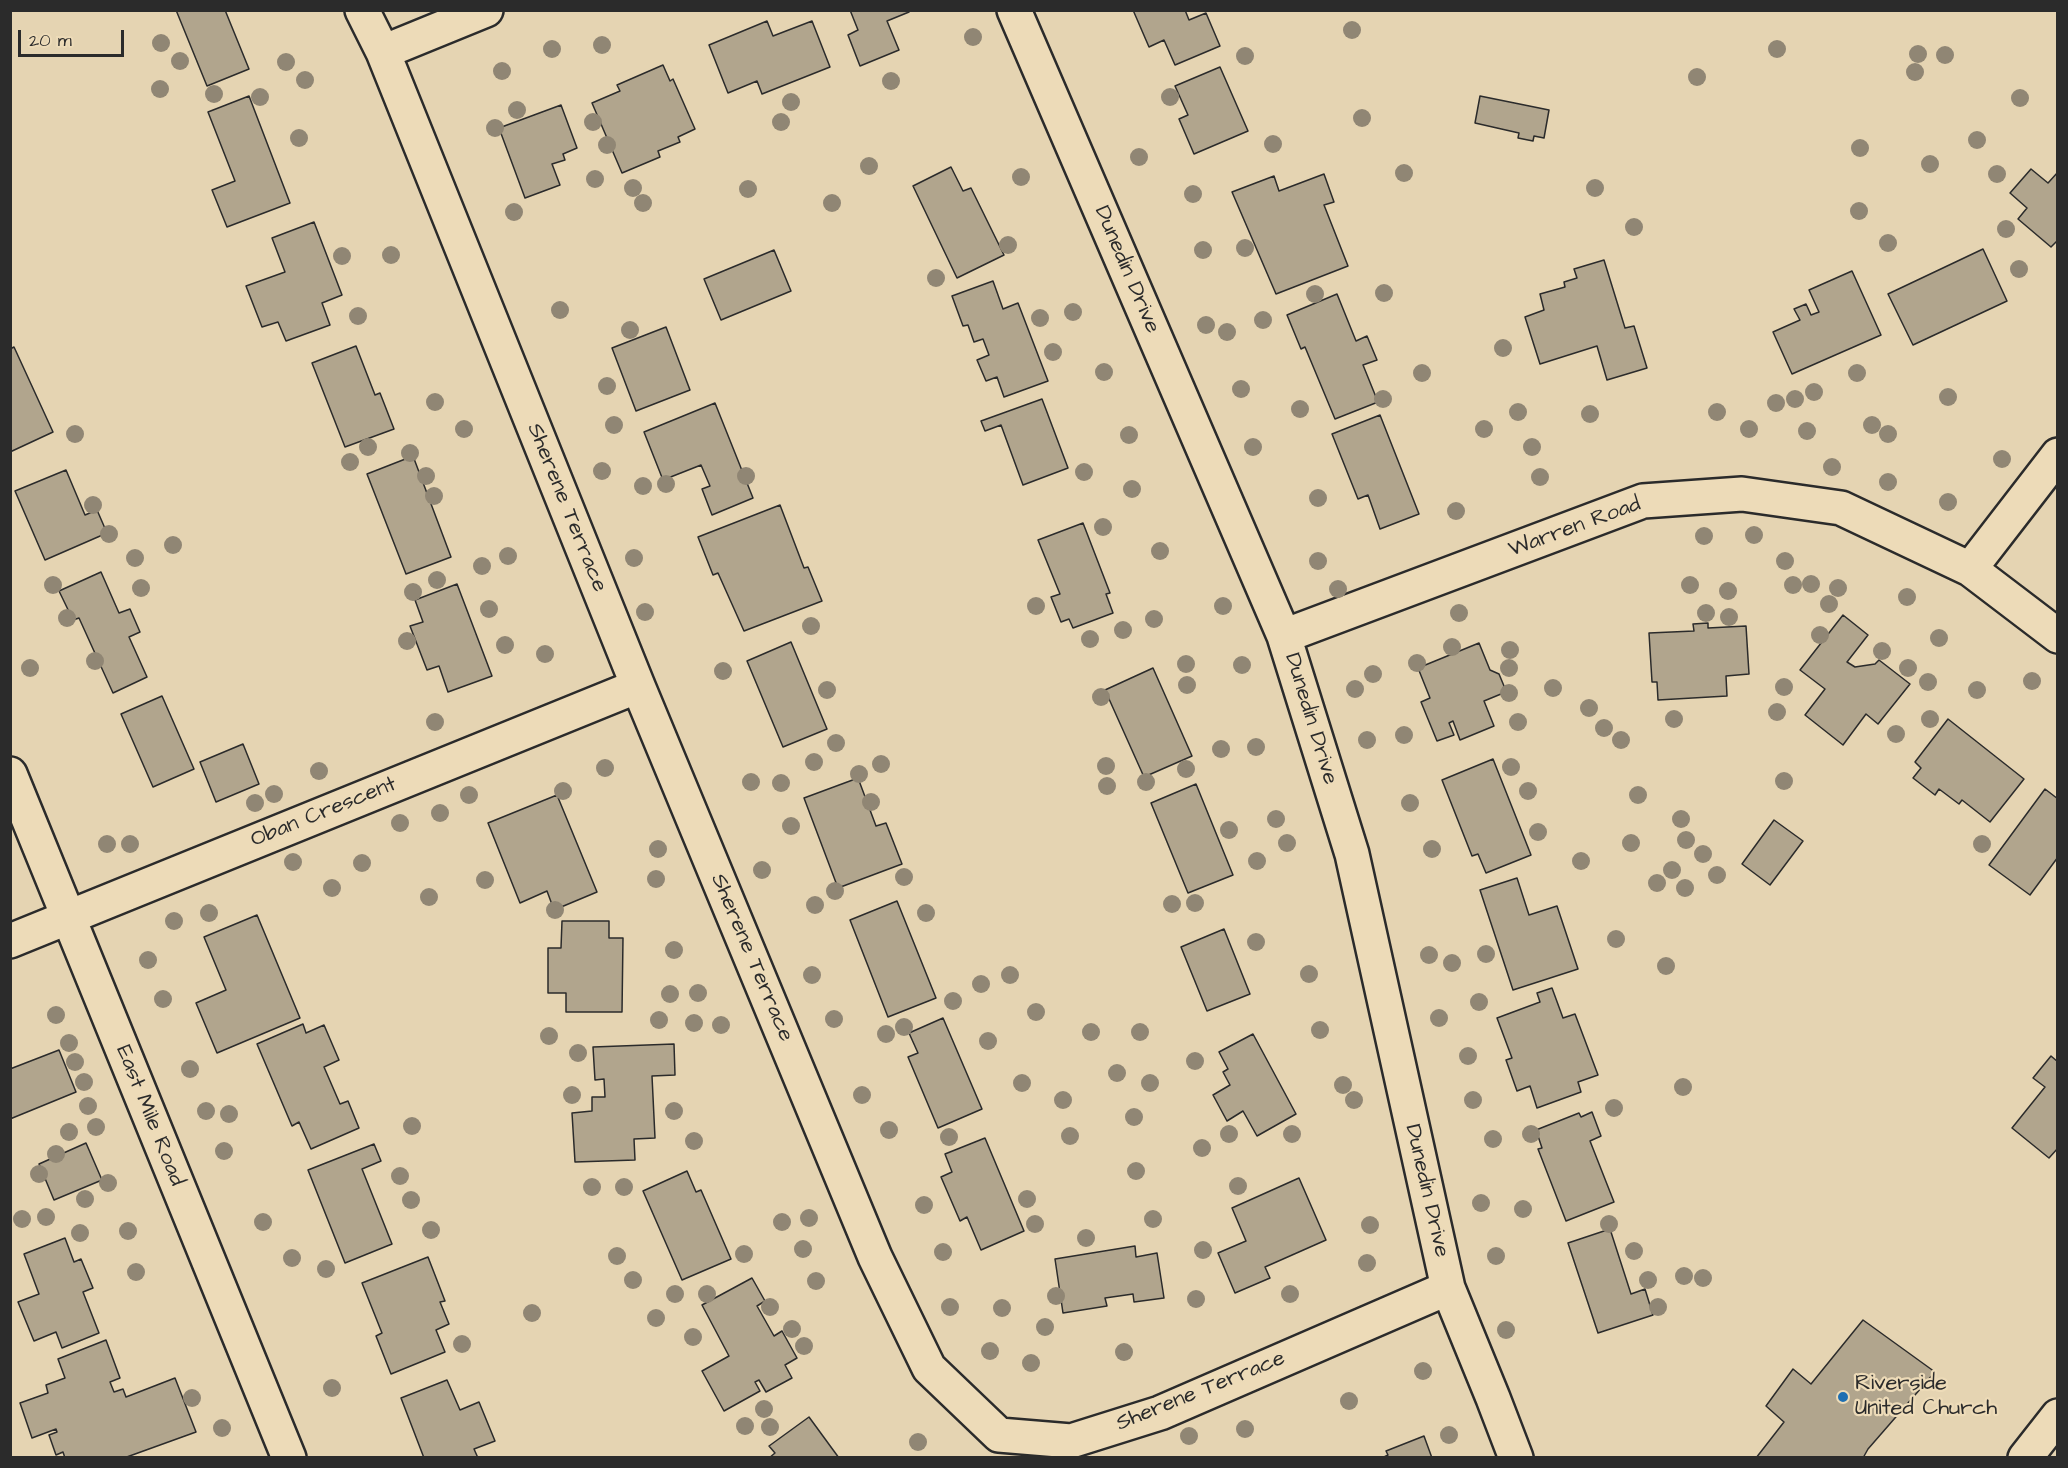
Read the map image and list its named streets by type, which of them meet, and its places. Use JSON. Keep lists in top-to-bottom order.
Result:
{
  "streets": {
    "street": [
      "Dunedin Drive",
      "Sherene Terrace",
      "Warren Road",
      "Oban Crescent",
      "East Mile Road"
    ]
  },
  "crossings": [
    ["Dunedin Drive", "Sherene Terrace"],
    ["Dunedin Drive", "Warren Road"],
    ["Sherene Terrace", "Oban Crescent"],
    ["Oban Crescent", "East Mile Road"]
  ],
  "places": ["Riverside United Church"],
  "scale_bar": "20 m"
}
